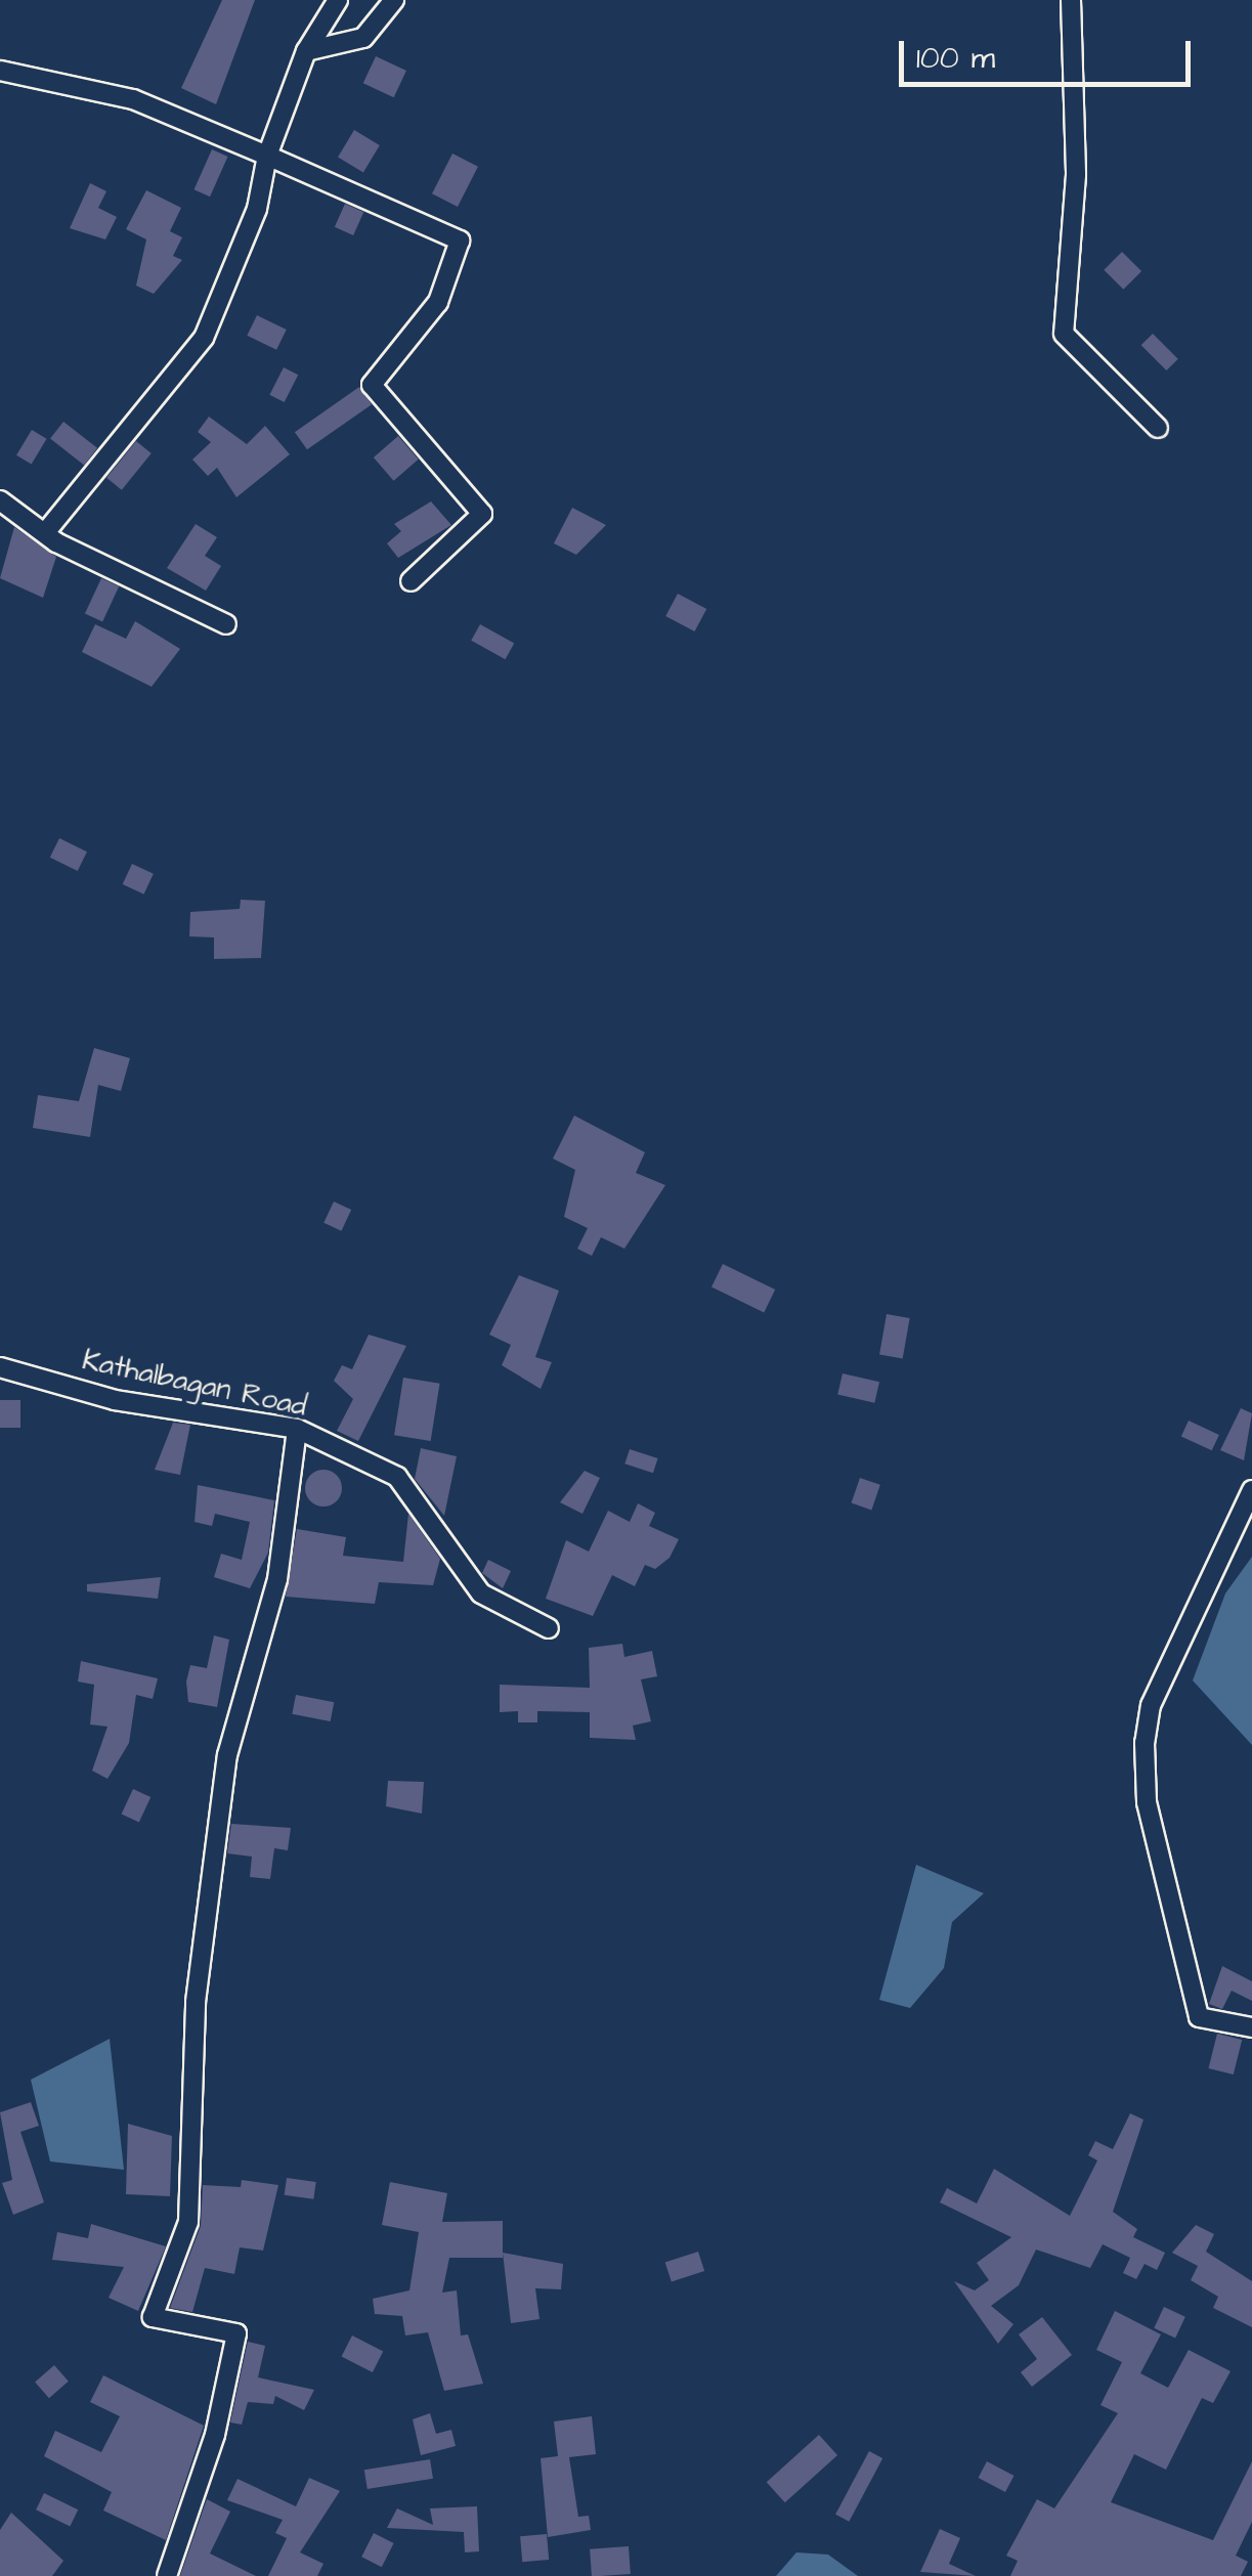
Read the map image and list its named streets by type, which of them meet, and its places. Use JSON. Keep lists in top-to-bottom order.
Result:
{
  "streets": {
    "street": ["Kathalbagan Road"]
  },
  "scale_bar": "100 m"
}
